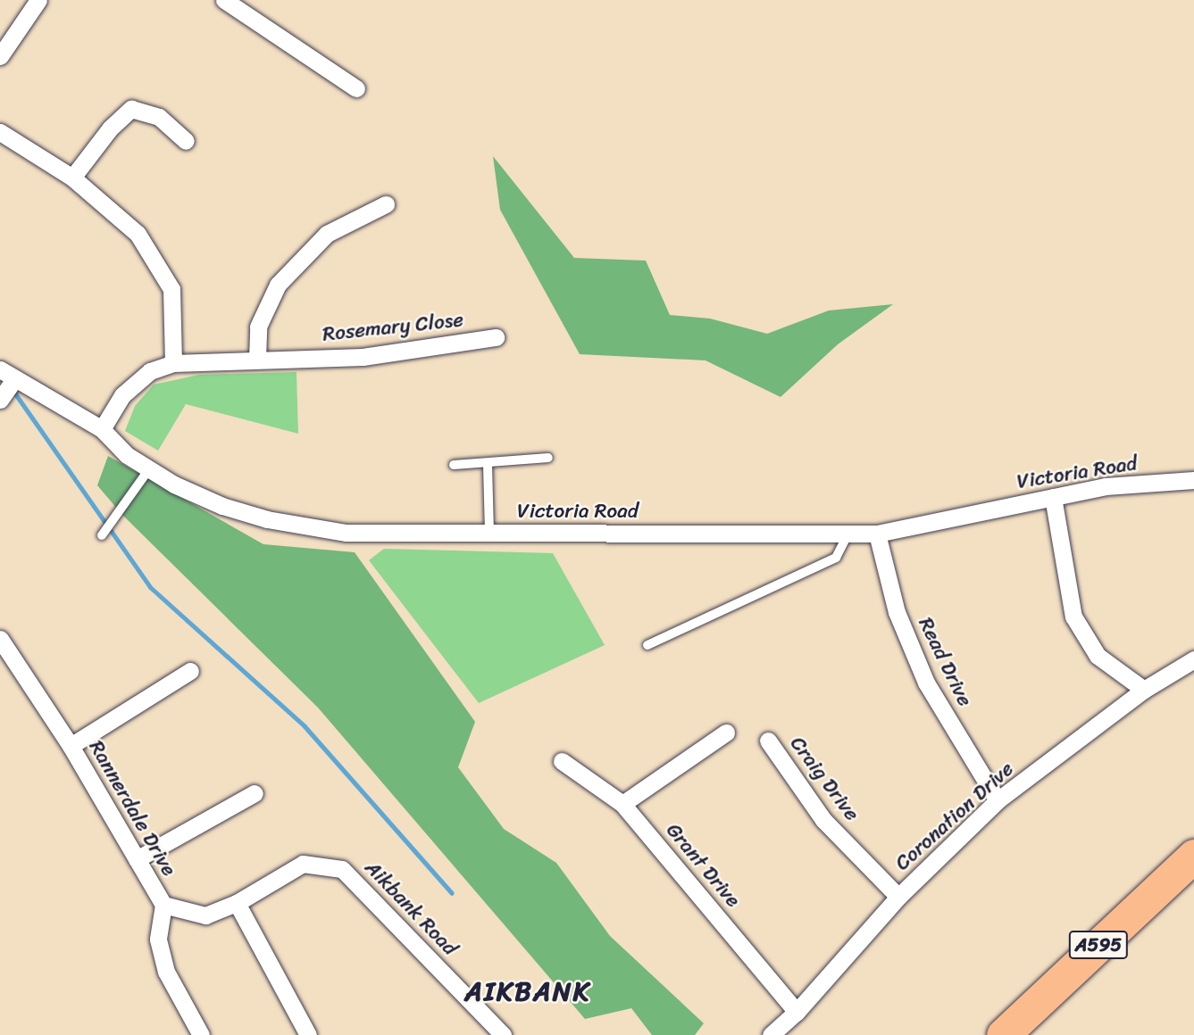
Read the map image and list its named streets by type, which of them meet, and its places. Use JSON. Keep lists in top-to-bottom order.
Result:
{
  "streets": {
    "highway": ["A595"],
    "street": [
      "Rosemary Close",
      "Victoria Road",
      "Read Drive",
      "Craig Drive",
      "Rannerdale Drive",
      "Coronation Drive",
      "Grant Drive",
      "Aikbank Road"
    ]
  },
  "crossings": [
    ["Rosemary Close", "Victoria Road"],
    ["Victoria Road", "Read Drive"],
    ["Read Drive", "Coronation Drive"],
    ["Craig Drive", "Coronation Drive"],
    ["Rannerdale Drive", "Aikbank Road"],
    ["Coronation Drive", "Grant Drive"]
  ],
  "districts": ["AIKBANK"]
}
